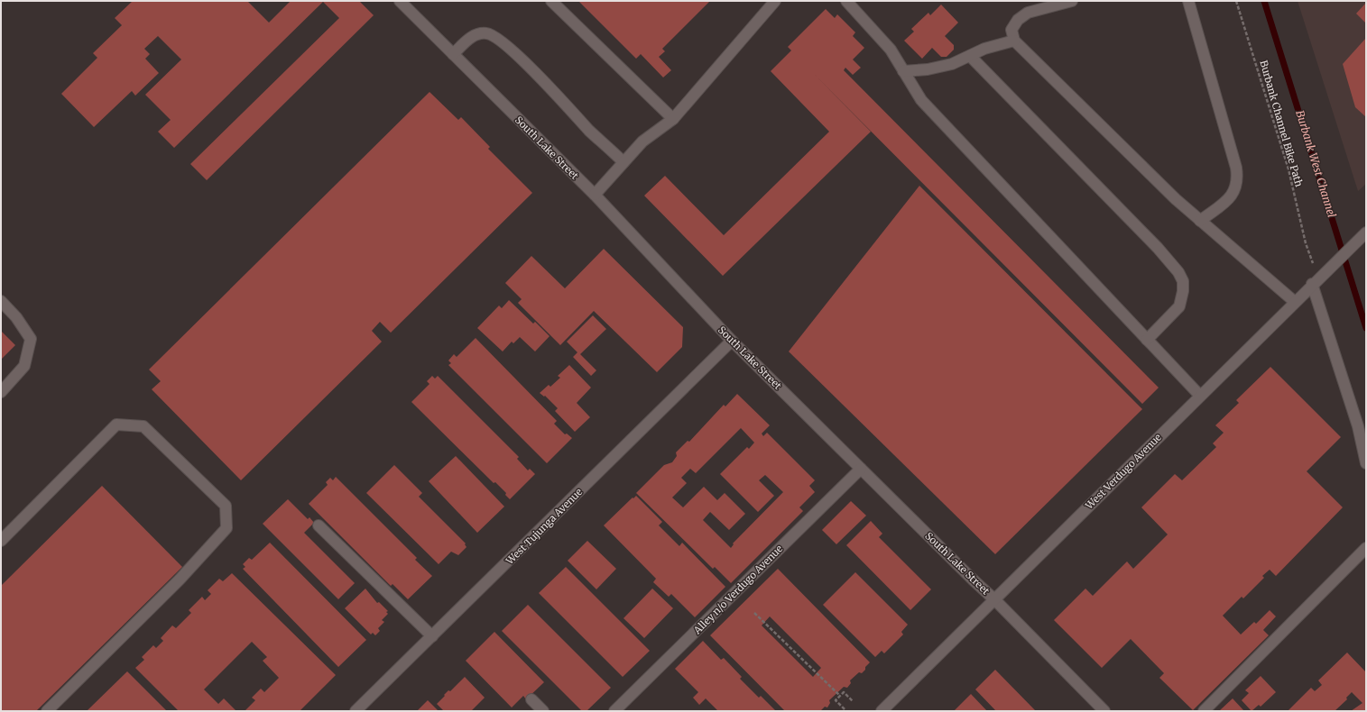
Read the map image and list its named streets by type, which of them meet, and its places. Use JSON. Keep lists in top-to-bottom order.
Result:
{
  "streets": {
    "street": [
      "South Lake Street",
      "West Verdugo Avenue",
      "West Tujunga Avenue",
      "Alley n/o Verdugo Avenue"
    ],
    "path": ["Burbank Channel Bike Path"]
  },
  "crossings": [
    ["South Lake Street", "West Verdugo Avenue"],
    ["South Lake Street", "West Tujunga Avenue"],
    ["South Lake Street", "Alley n/o Verdugo Avenue"]
  ],
  "water": ["Burbank West Channel"]
}
